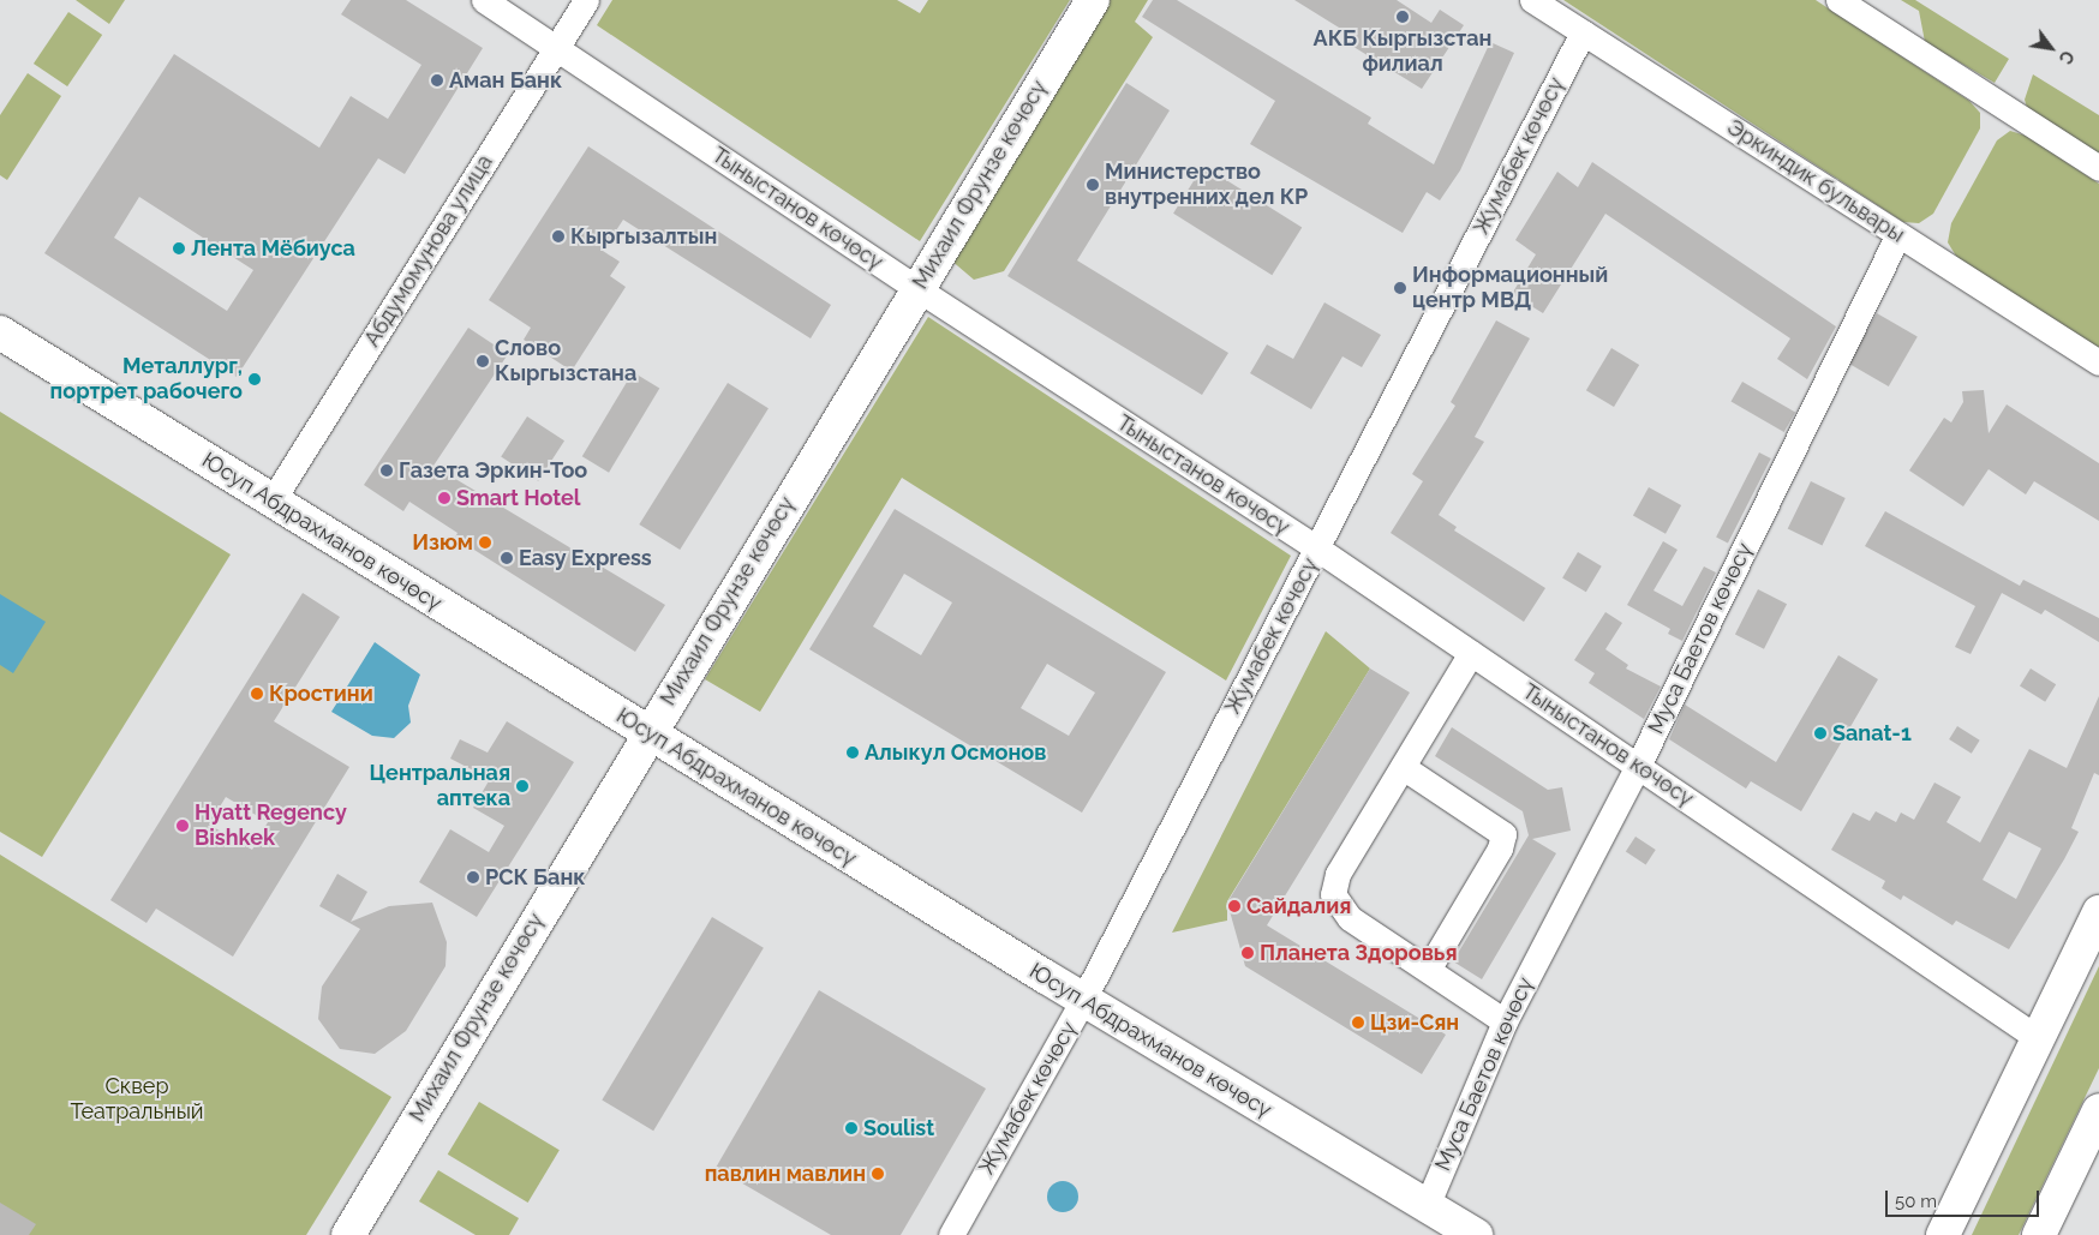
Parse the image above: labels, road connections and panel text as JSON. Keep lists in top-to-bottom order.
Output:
{
  "streets": {
    "main road": ["Михаил Фрунзе көчөсү", "Юсуп Абдрахманов көчөсү"],
    "street": [
      "Жумабек көчөсү",
      "Эркиндик бульвары",
      "Тыныстанов көчөсү",
      "Абдумомунова улица",
      "Муса Баетов көчөсү"
    ]
  },
  "crossings": [
    ["Жумабек көчөсү", "Эркиндик бульвары"],
    ["Жумабек көчөсү", "Тыныстанов көчөсү"],
    ["Жумабек көчөсү", "Юсуп Абдрахманов көчөсү"],
    ["Эркиндик бульвары", "Муса Баетов көчөсү"],
    ["Михаил Фрунзе көчөсү", "Тыныстанов көчөсү"],
    ["Михаил Фрунзе көчөсү", "Юсуп Абдрахманов көчөсү"],
    ["Тыныстанов көчөсү", "Абдумомунова улица"],
    ["Тыныстанов көчөсү", "Муса Баетов көчөсү"],
    ["Абдумомунова улица", "Юсуп Абдрахманов көчөсү"],
    ["Юсуп Абдрахманов көчөсү", "Муса Баетов көчөсү"]
  ],
  "parks": ["Сквер Театральный"],
  "places": [
    "АКБ Кыргызстан филиал",
    "Аман Банк",
    "Министерство внутренних дел КР",
    "Кыргызалтын",
    "Лента Мёбиуса",
    "Информационный центр МВД",
    "Слово Кыргызстана",
    "Металлург, портрет рабочего",
    "Газета Эркин-Тоо",
    "Smart Hotel",
    "Изюм",
    "Easy Express",
    "Кростини",
    "Sanat-1",
    "Алыкул Осмонов",
    "Центральная аптека",
    "Hyatt Regency Bishkek",
    "РСК Банк",
    "Сайдалия",
    "Планета Здоровья",
    "Цзи-Сян",
    "Soulist",
    "павлин мавлин"
  ],
  "scale_bar": "50 m",
  "north": "bottom right"
}
